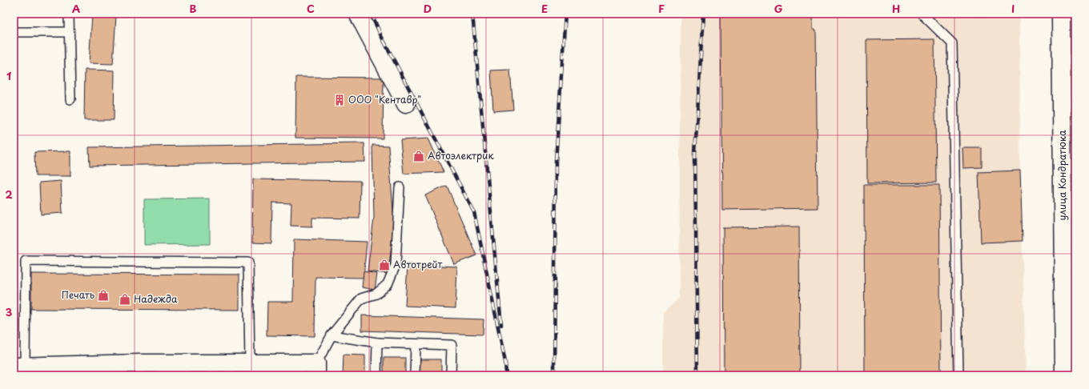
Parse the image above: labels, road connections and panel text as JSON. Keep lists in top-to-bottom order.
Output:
{
  "streets": {
    "street": ["улица Кондратюка"]
  },
  "places": {
    "building": ["ООО \"Кентавр\""],
    "shop": [
      "Автоэлектрик",
      "Автотрейт",
      "Печать",
      "Надежда"
    ]
  },
  "grid": {
    "columns": [
      "A",
      "B",
      "C",
      "D",
      "E",
      "F",
      "G",
      "H",
      "I"
    ],
    "rows": ["1", "2", "3"]
  }
}
